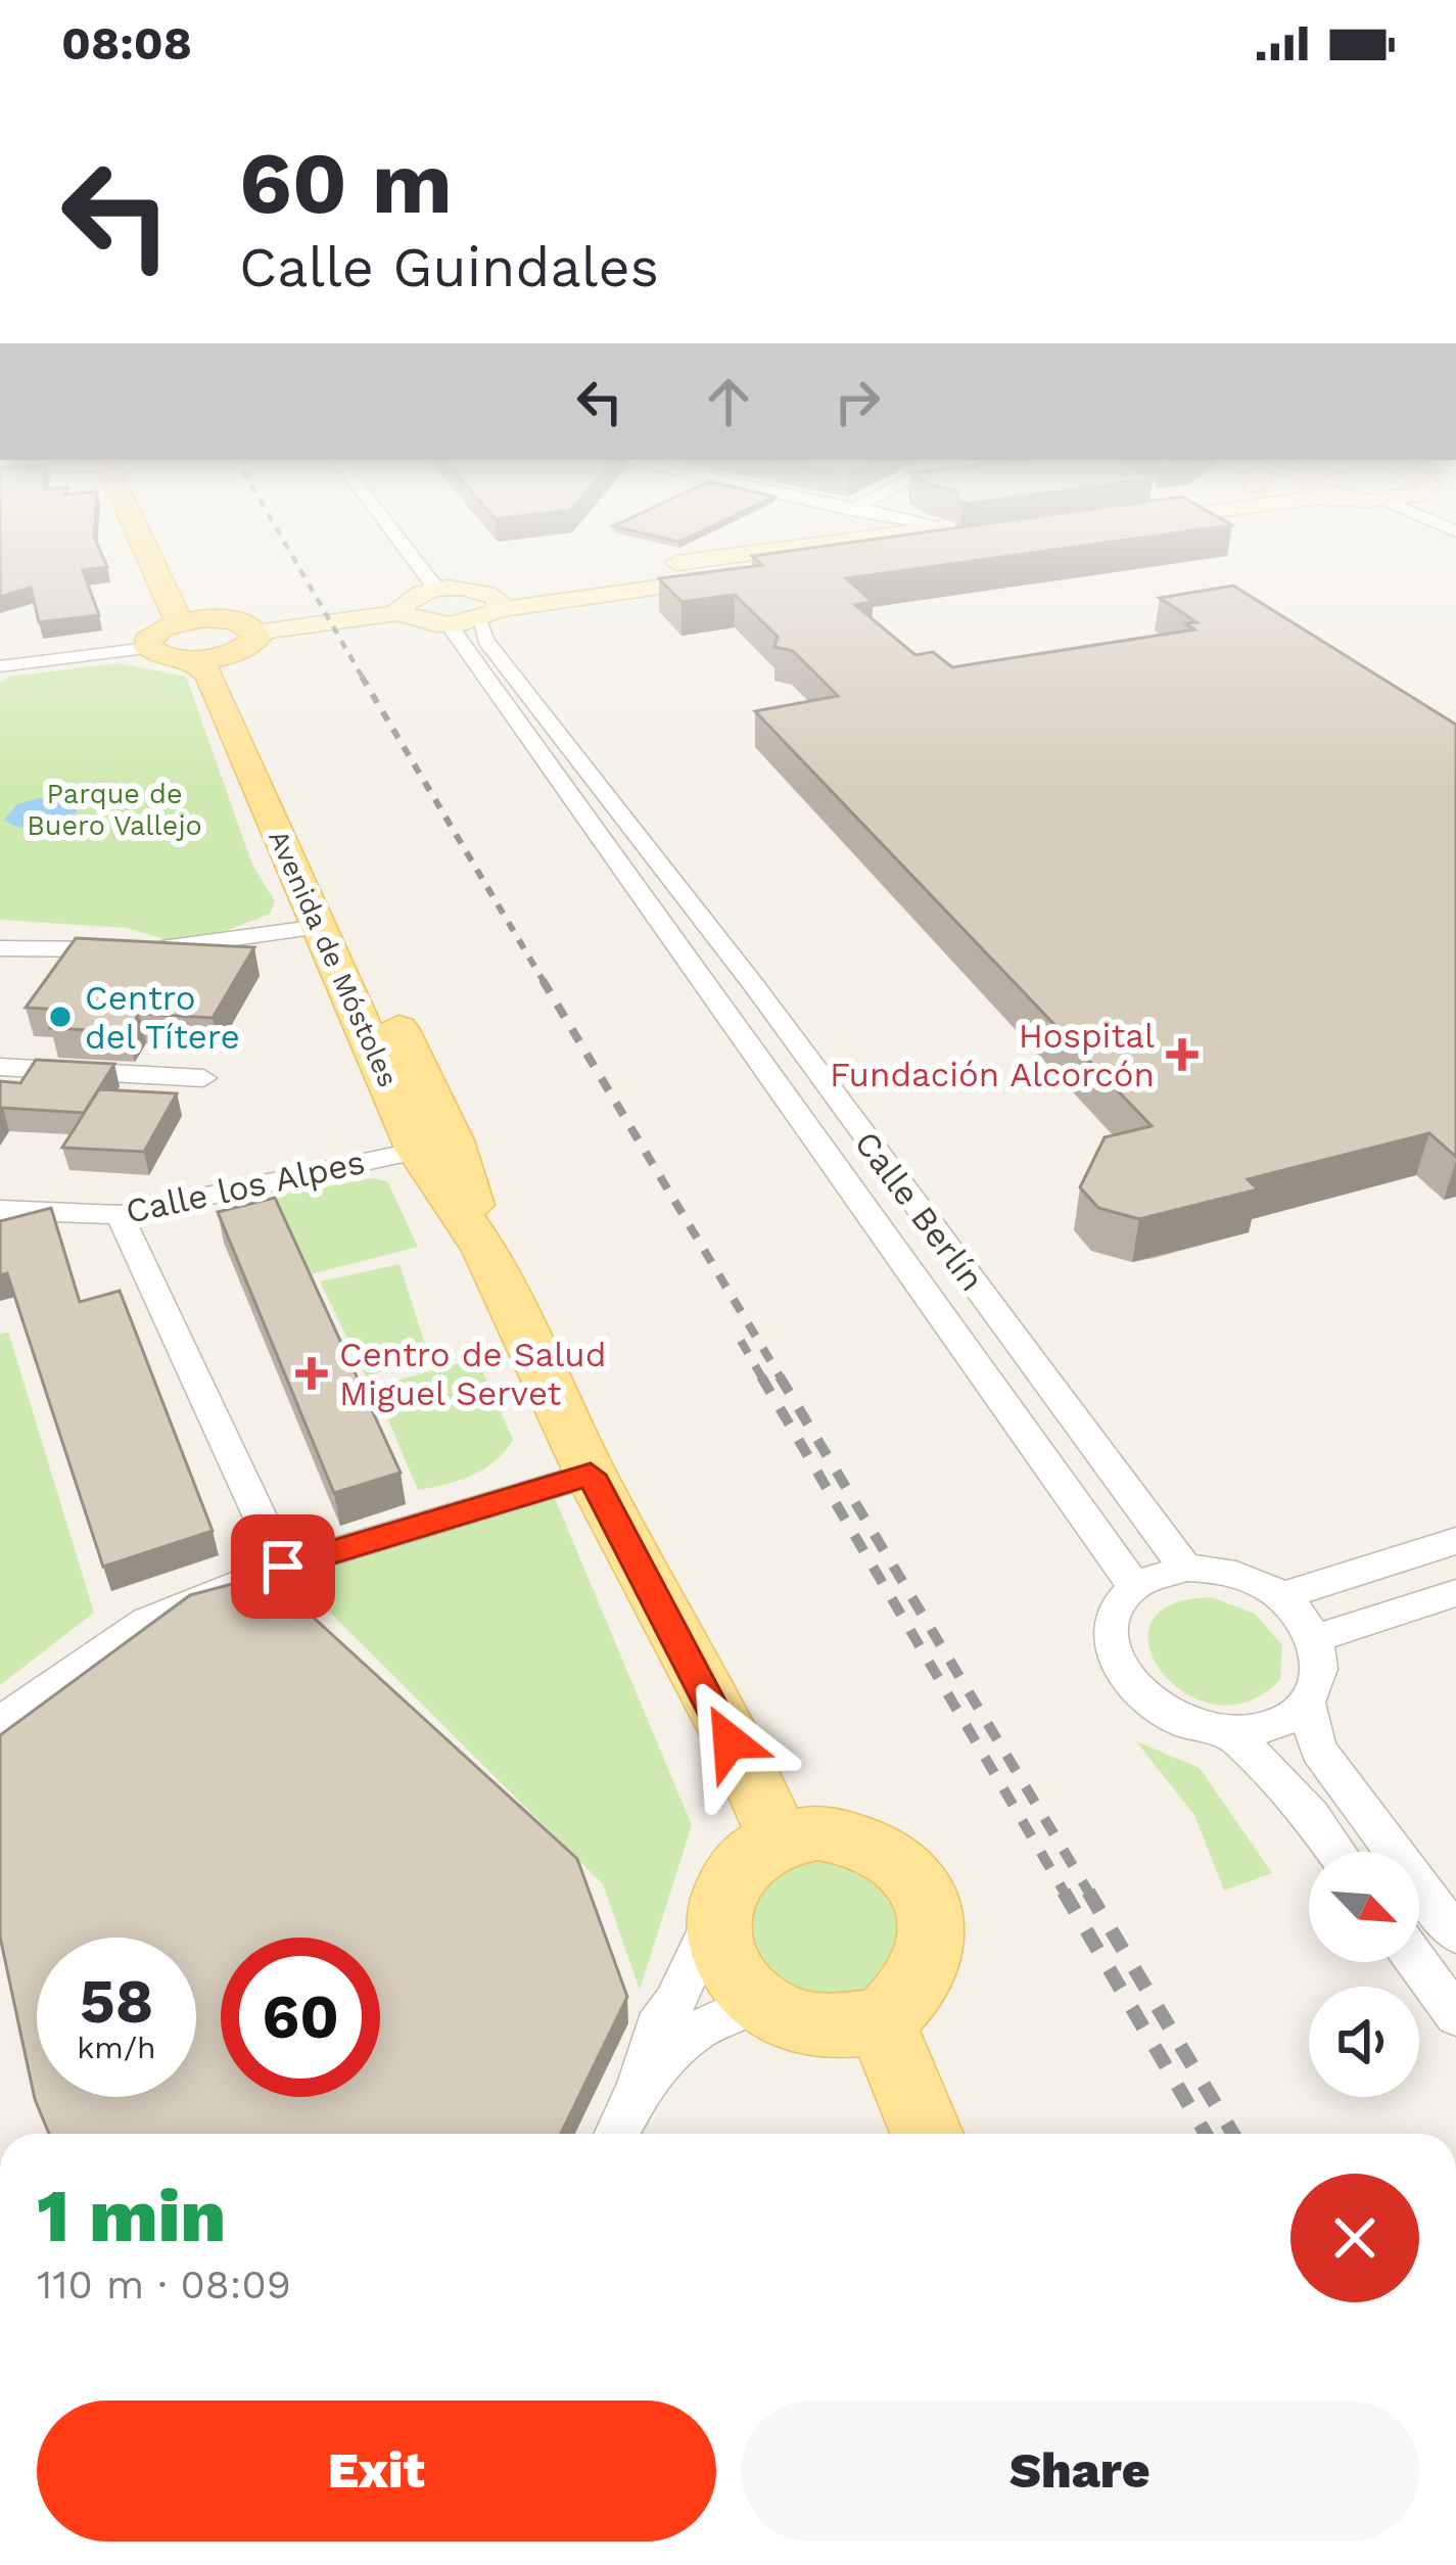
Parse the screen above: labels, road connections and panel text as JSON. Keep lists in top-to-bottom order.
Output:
{
  "streets": {
    "main road": ["Avenida de Móstoles"],
    "street": ["Calle los Alpes", "Calle Berlín"]
  },
  "crossings": [
    ["Avenida de Móstoles", "Calle los Alpes"]
  ],
  "parks": ["Parque de Buero Vallejo"],
  "places": {
    "other": ["Centro del Títere"],
    "health": ["Hospital Fundación Alcorcón", "Centro de Salud Miguel Servet"]
  },
  "north": "bottom right",
  "page": {
    "status": "08:08",
    "turn": ["60 m", "Calle Guindales"],
    "speed": "58 km/h",
    "limit": "60",
    "heading": ["1 min", "110 m · 08:09"],
    "buttons": ["Exit", "Share"]
  }
}
